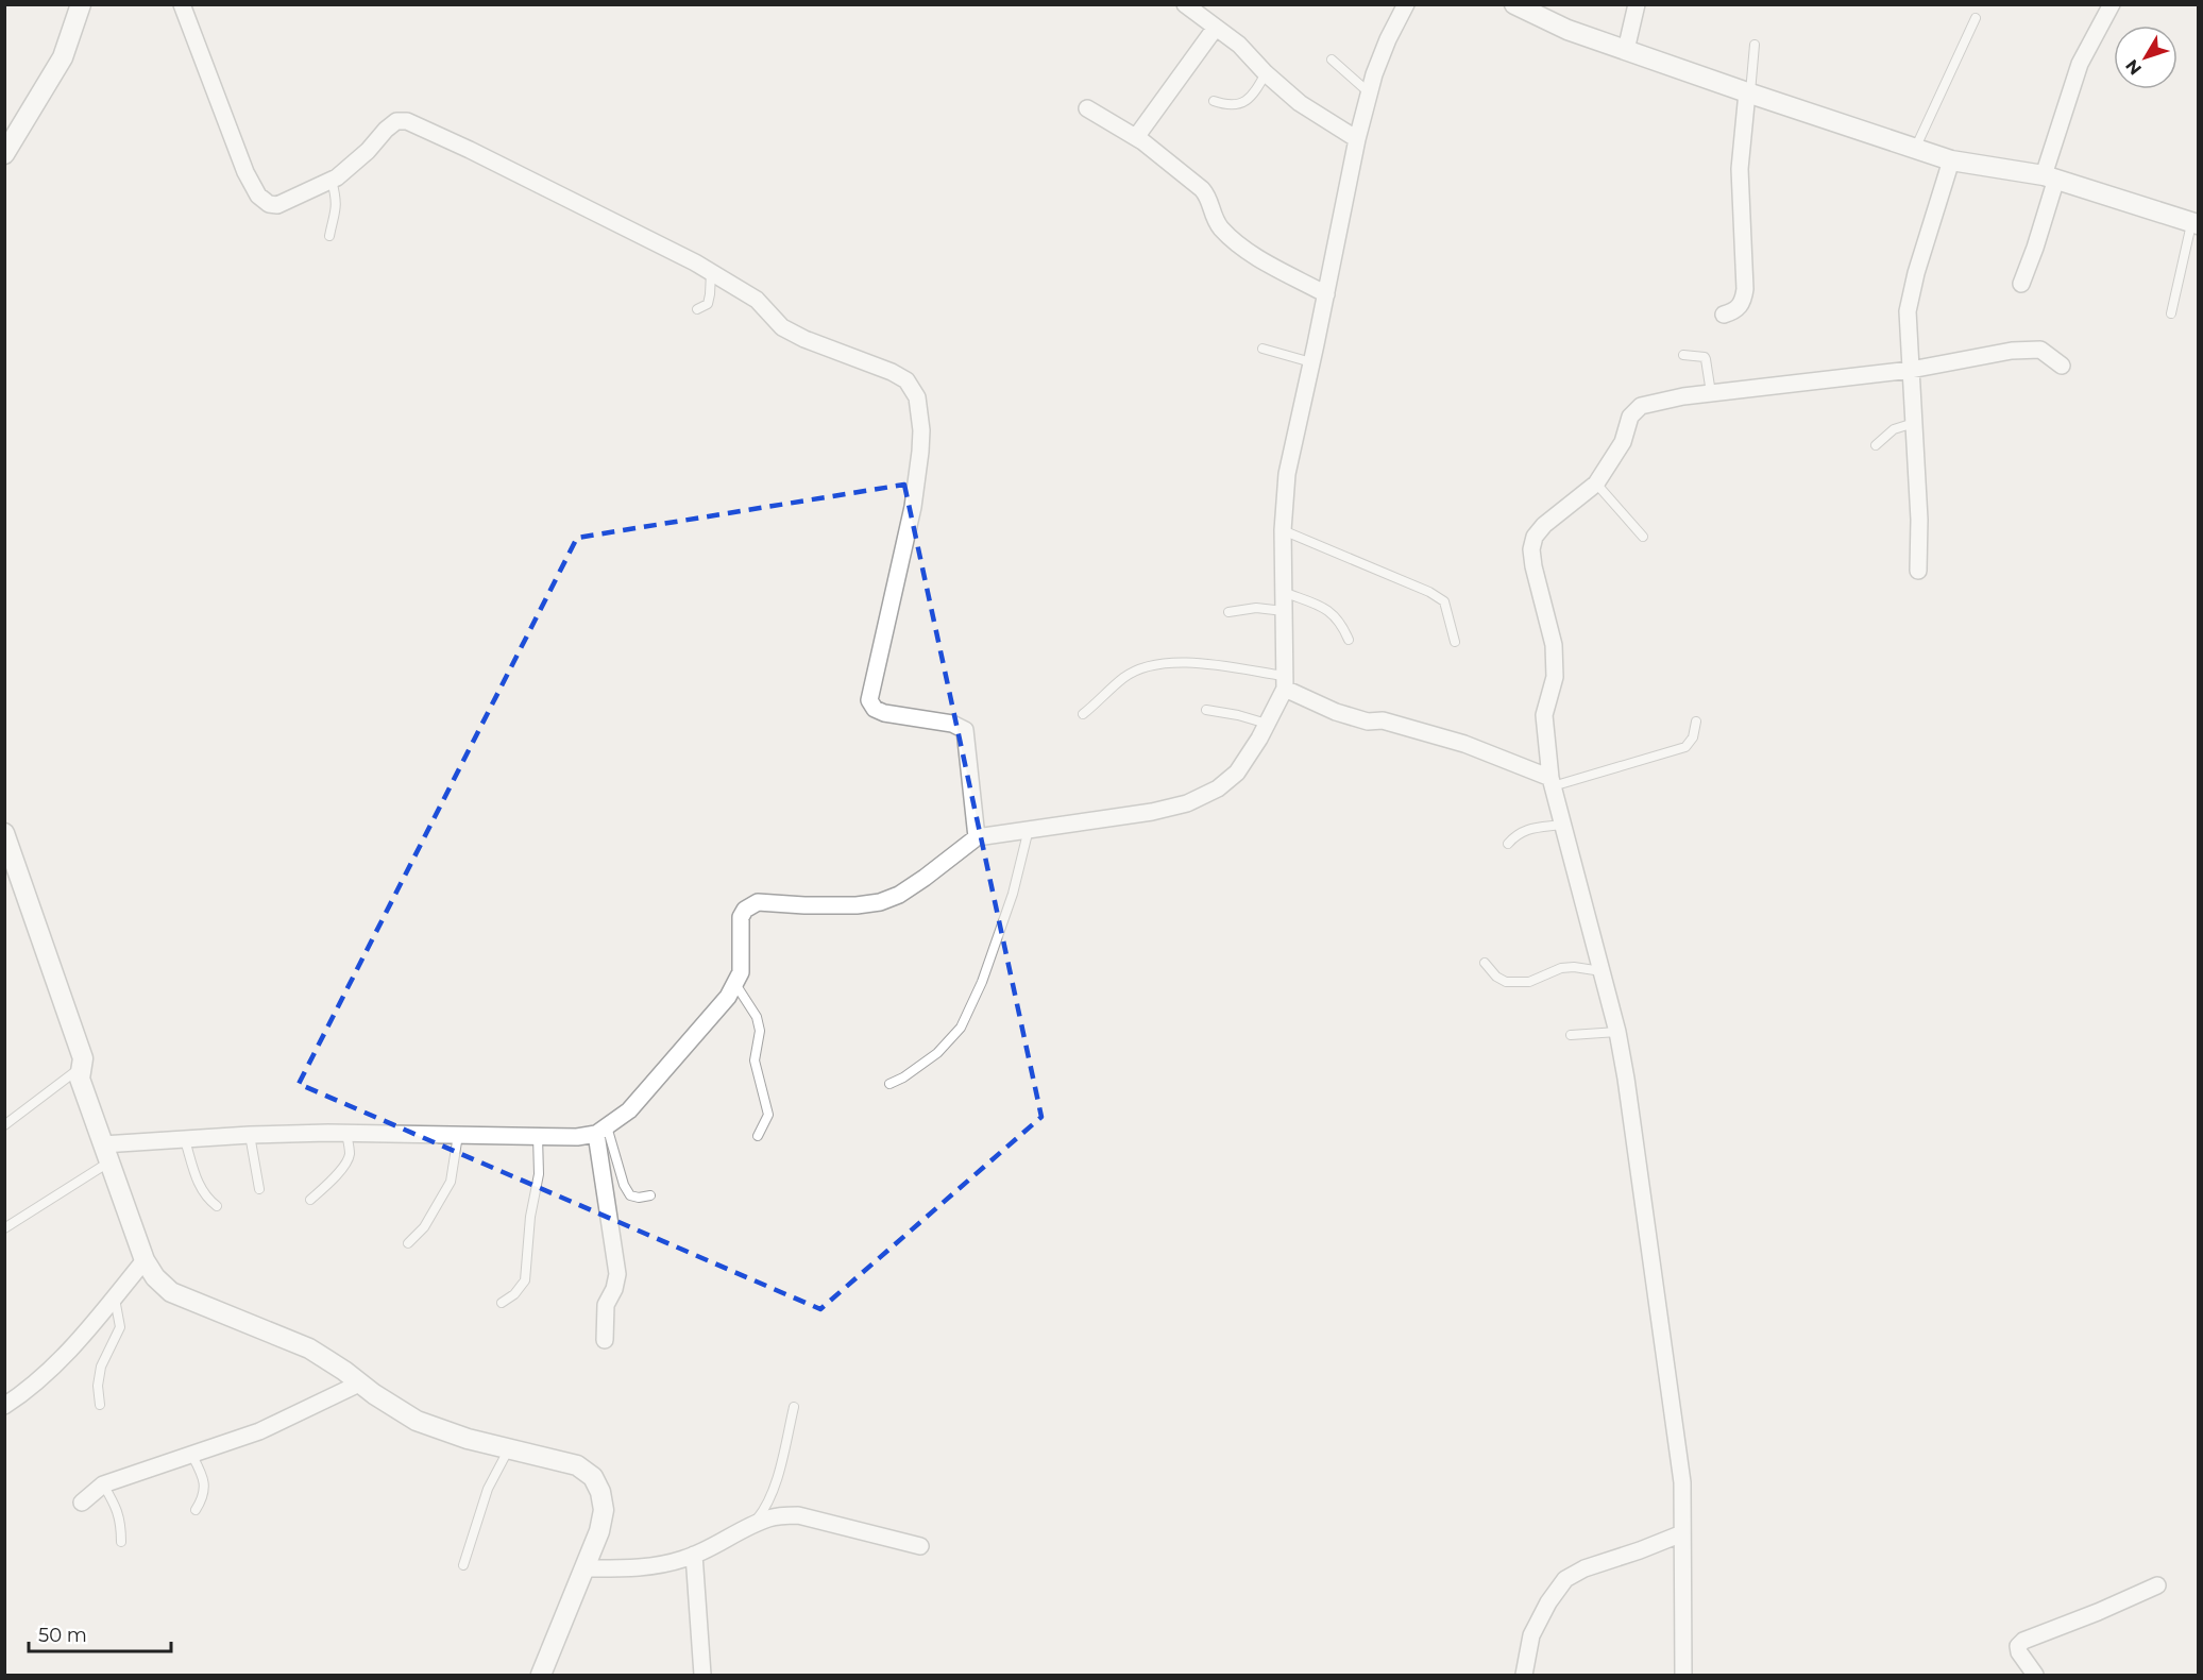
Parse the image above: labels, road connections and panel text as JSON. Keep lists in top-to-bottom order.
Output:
{
  "scale_bar": "50 m",
  "north": "bottom left"
}
